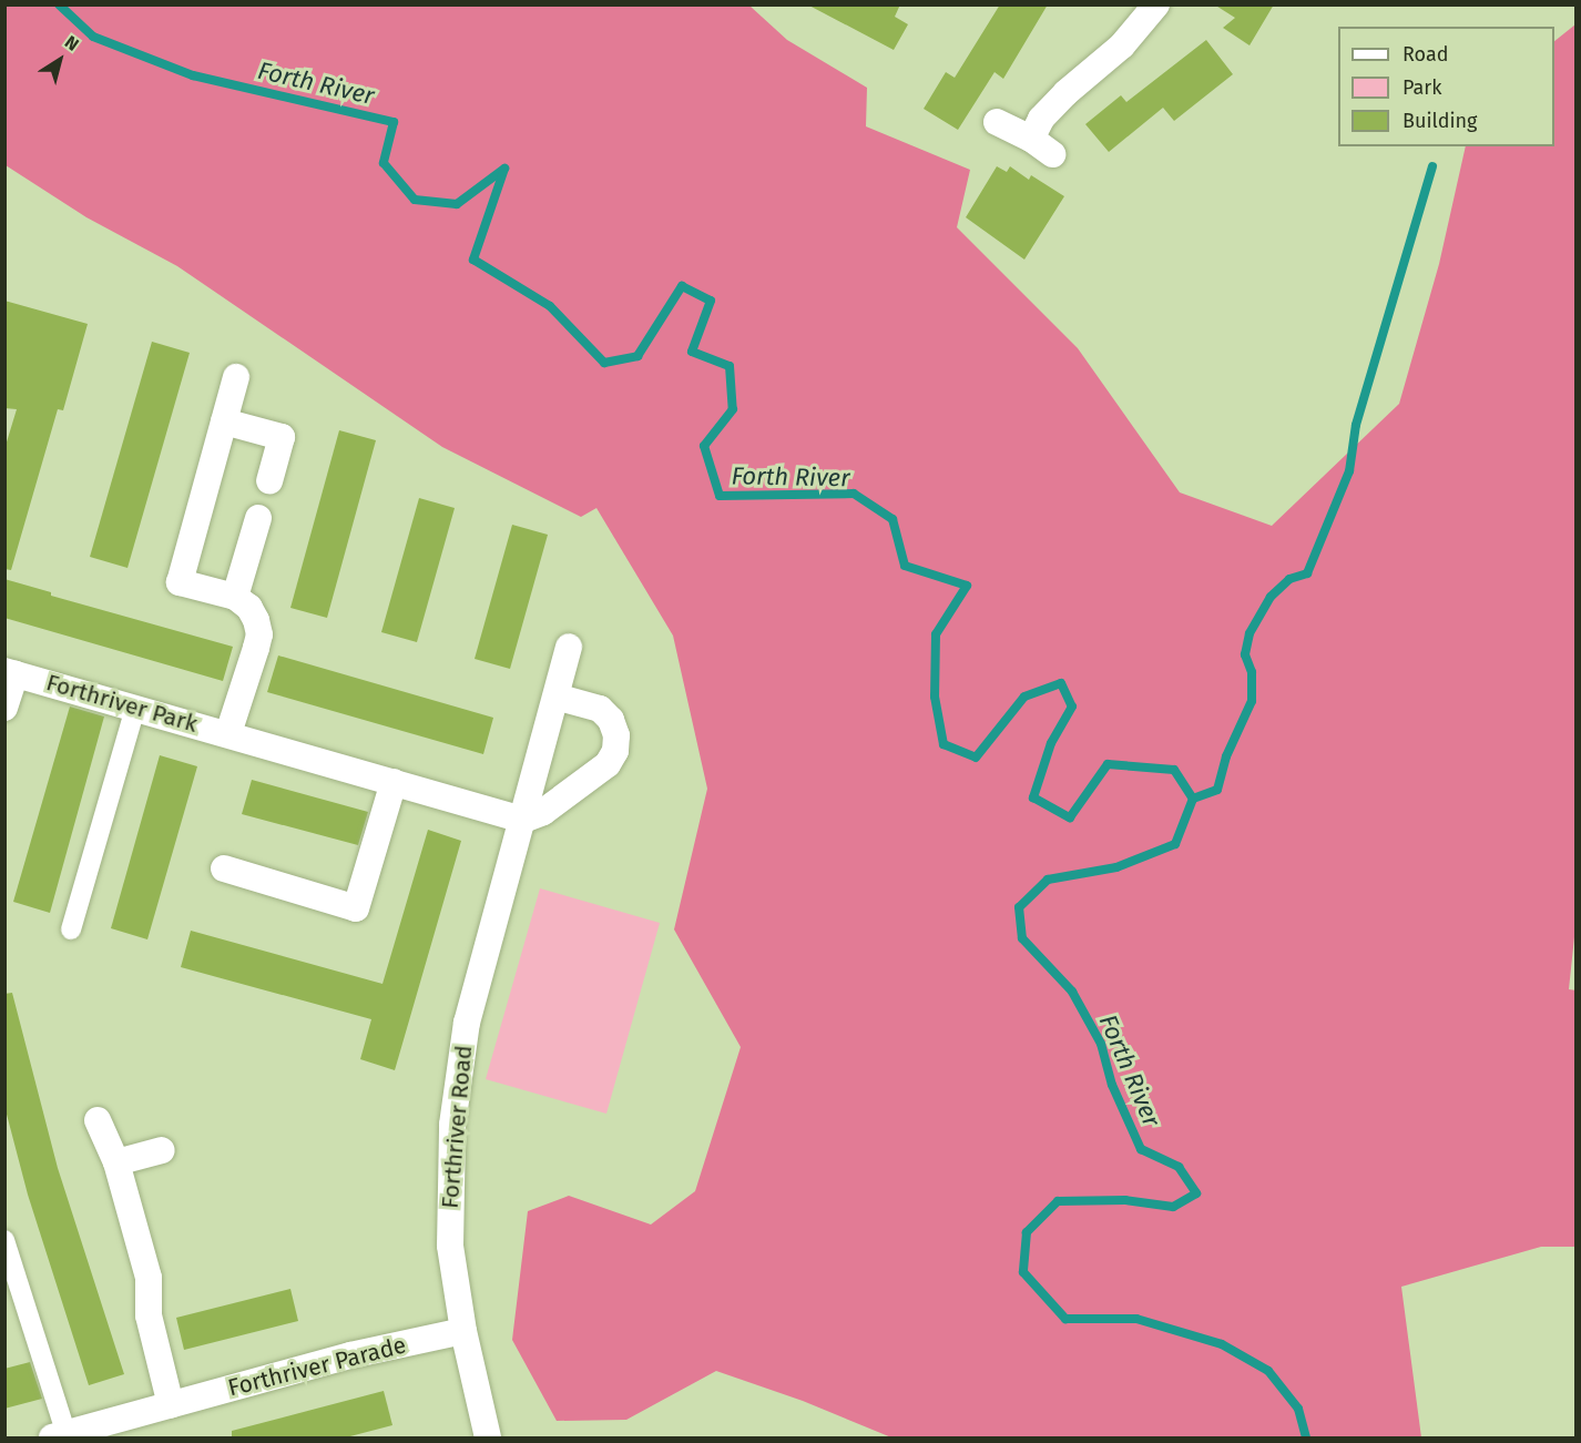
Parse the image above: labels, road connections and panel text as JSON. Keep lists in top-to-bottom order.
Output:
{
  "streets": {
    "street": ["Forthriver Park", "Forthriver Road", "Forthriver Parade"]
  },
  "crossings": [
    ["Forthriver Park", "Forthriver Road"],
    ["Forthriver Road", "Forthriver Parade"]
  ],
  "water": ["Forth River"],
  "legend": ["Road", "Park", "Building"],
  "north": "top right"
}
